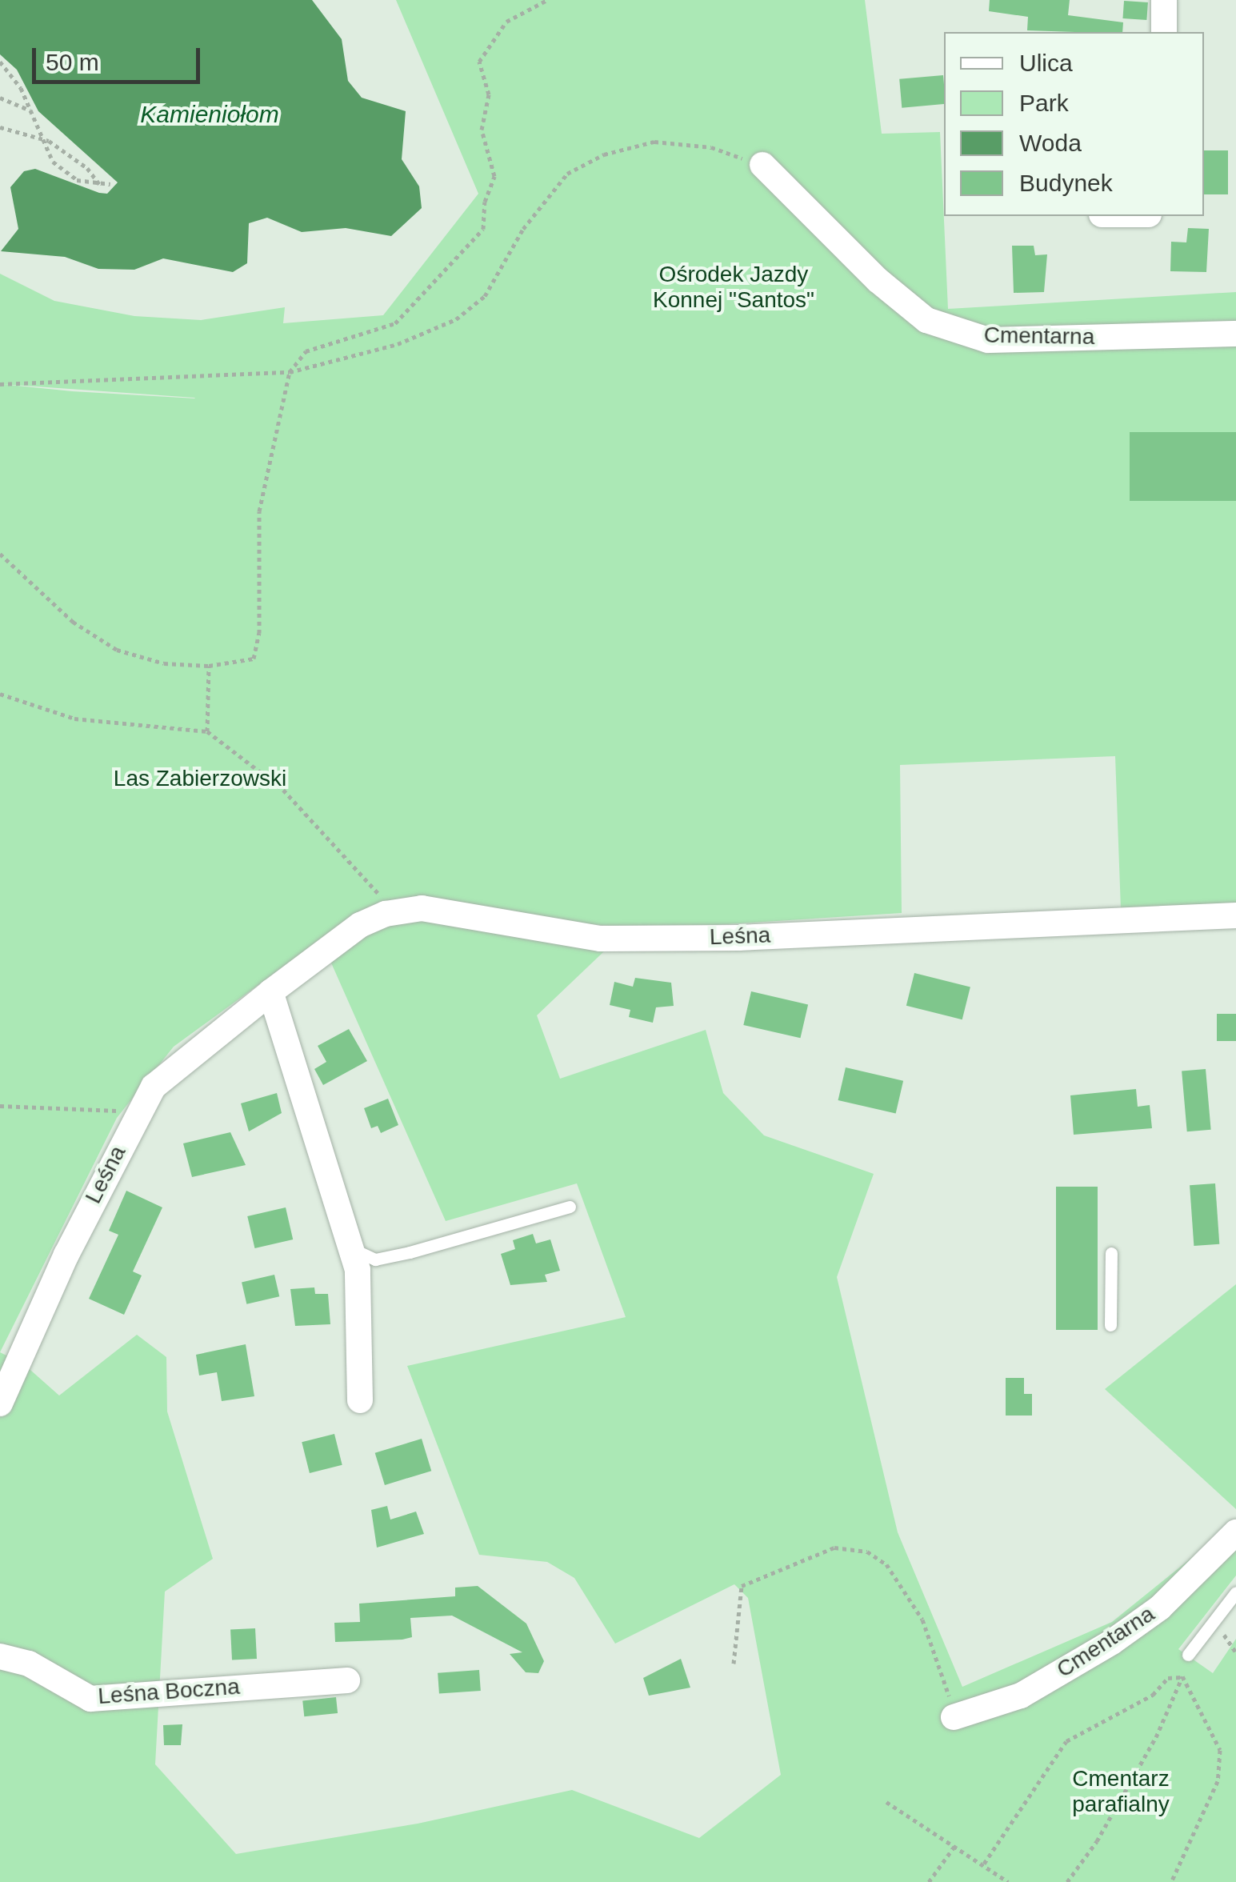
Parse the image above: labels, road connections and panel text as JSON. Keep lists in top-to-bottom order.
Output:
{
  "streets": {
    "street": ["Cmentarna", "Leśna", "Leśna Boczna"]
  },
  "water": ["Kamieniołom"],
  "parks": ["Ośrodek Jazdy Konnej \"Santos\"", "Las Zabierzowski", "Cmentarz parafialny"],
  "legend": [
    "Ulica",
    "Park",
    "Woda",
    "Budynek"
  ],
  "scale_bar": "50 m"
}
